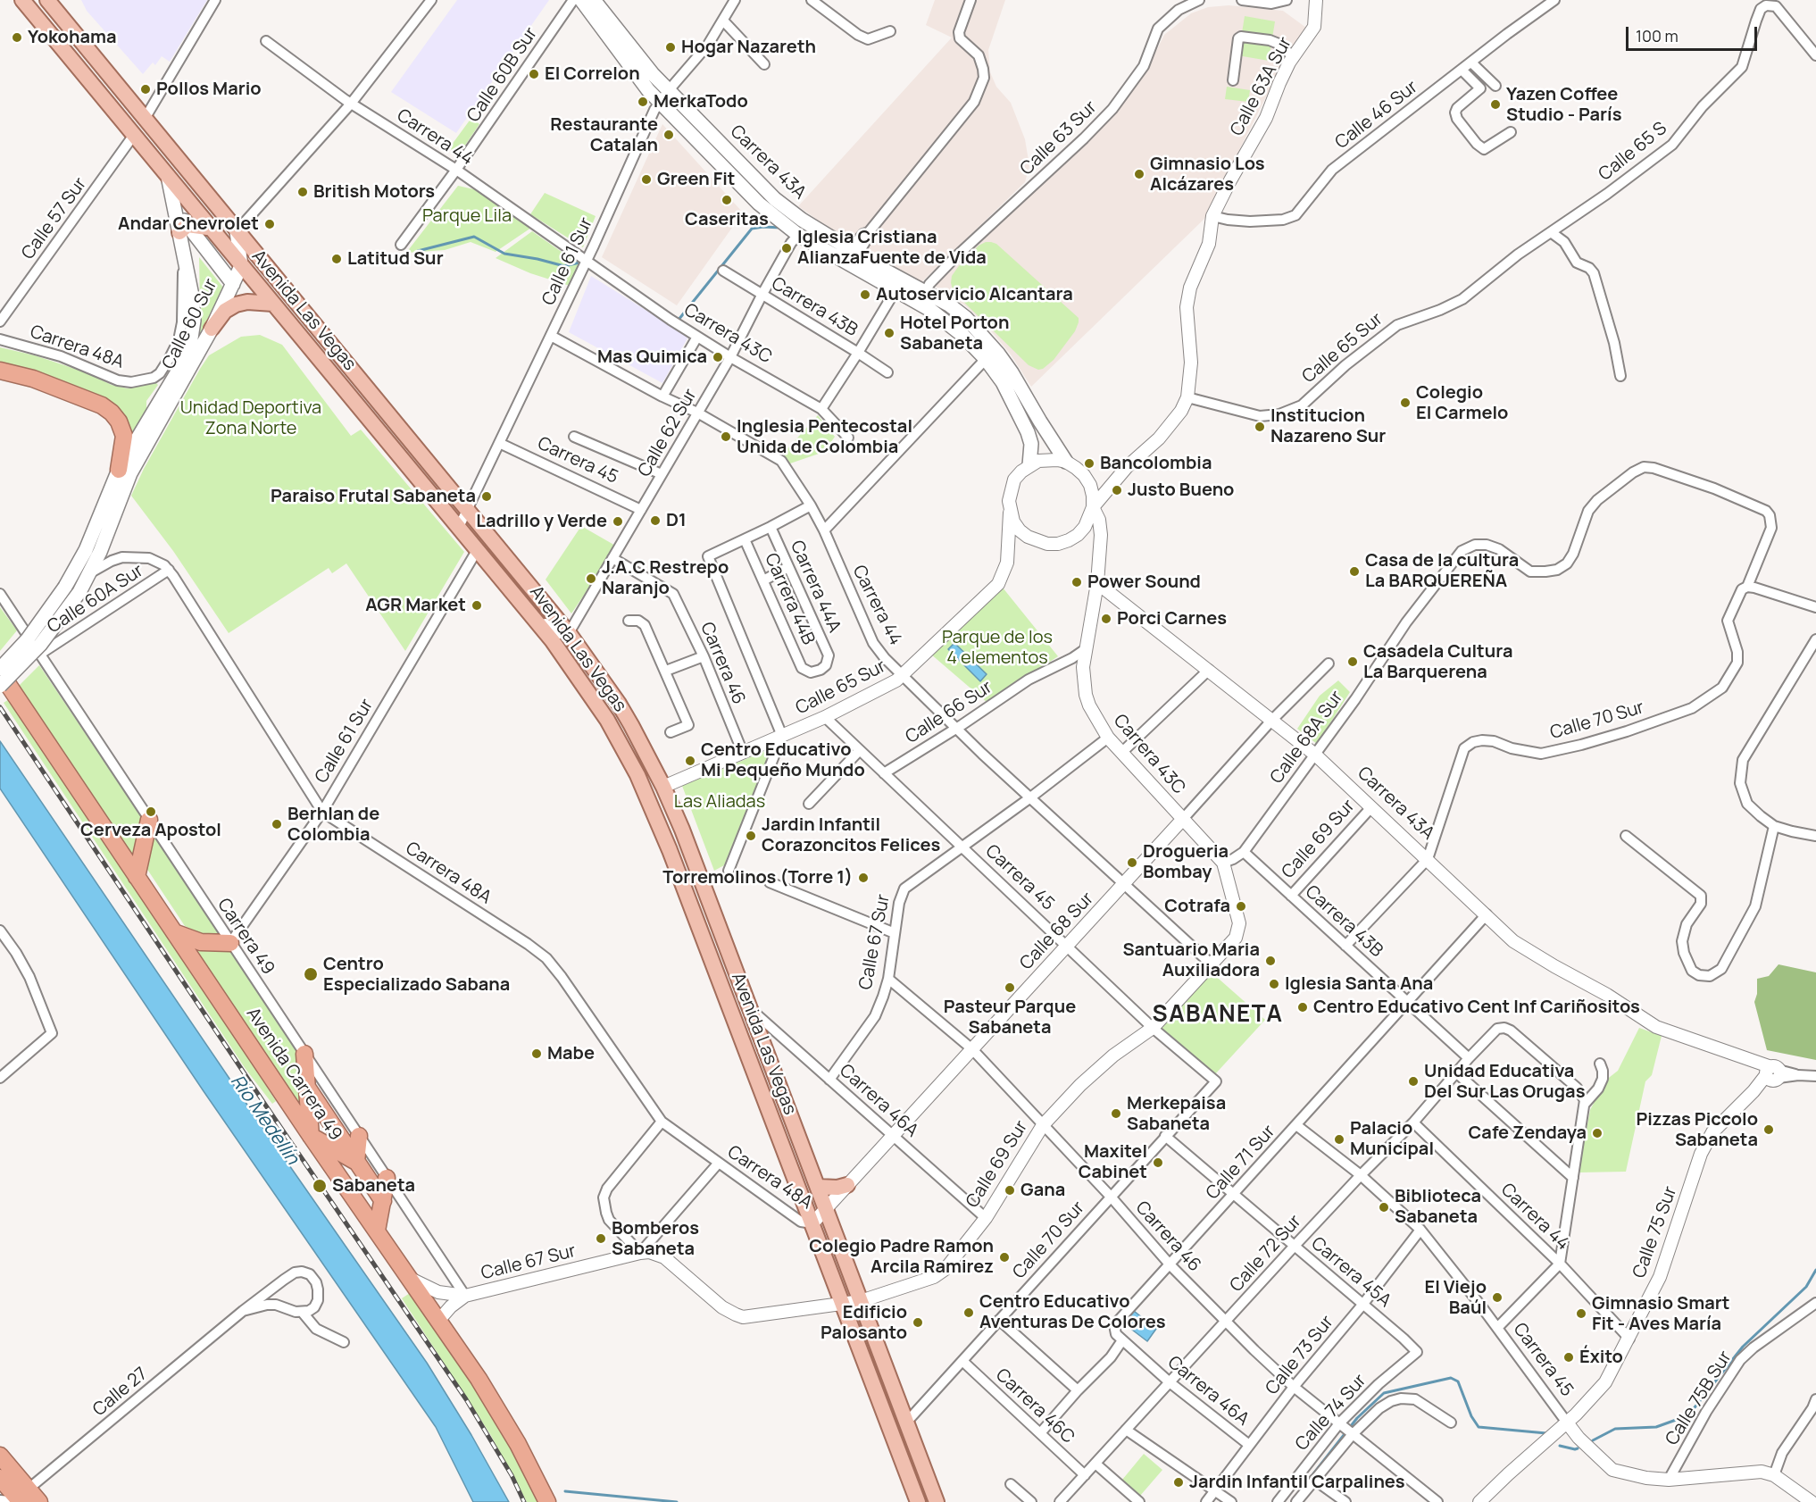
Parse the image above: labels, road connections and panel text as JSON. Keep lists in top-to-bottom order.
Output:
{
  "streets": {
    "highway": ["Avenida Carrera 49"],
    "main road": ["Carrera 43A", "Avenida Las Vegas", "Calle 60 Sur"],
    "street": [
      "Calle 60B Sur",
      "Calle 63A Sur",
      "Calle 46 Sur",
      "Carrera 44",
      "Calle 63 Sur",
      "Calle 65 S",
      "Calle 57 Sur",
      "Calle 61 Sur",
      "Carrera 43B",
      "Carrera 43C",
      "Carrera 48A",
      "Calle 65 Sur",
      "Calle 62 Sur",
      "Carrera 45",
      "Carrera 44A",
      "Calle 60A Sur",
      "Carrera 44B",
      "Carrera 46",
      "Calle 66 Sur",
      "Calle 70 Sur",
      "Calle 68A Sur",
      "Calle 69 Sur",
      "Calle 68 Sur",
      "Carrera 49",
      "Calle 67 Sur",
      "Carrera 46A",
      "Calle 71 Sur",
      "Calle 75 Sur",
      "Calle 72 Sur",
      "Carrera 45A",
      "Calle 73 Sur",
      "Calle 27",
      "Calle 75B Sur",
      "Carrera 46C",
      "Calle 74 Sur"
    ]
  },
  "crossings": [
    ["Calle 60B Sur", "Carrera 44"],
    ["Calle 63A Sur", "Calle 46 Sur"],
    ["Carrera 44", "Calle 61 Sur"],
    ["Carrera 44", "Carrera 43C"],
    ["Carrera 44", "Calle 65 Sur"],
    ["Carrera 44", "Calle 62 Sur"],
    ["Carrera 44", "Calle 66 Sur"],
    ["Carrera 44", "Calle 69 Sur"],
    ["Carrera 44", "Calle 68 Sur"],
    ["Carrera 44", "Calle 67 Sur"],
    ["Carrera 44", "Calle 75 Sur"],
    ["Carrera 44", "Calle 72 Sur"],
    ["Calle 63 Sur", "Carrera 43A"],
    ["Calle 65 S", "Calle 65 Sur"],
    ["Carrera 43A", "Calle 61 Sur"],
    ["Carrera 43A", "Carrera 43C"],
    ["Carrera 43A", "Calle 65 Sur"],
    ["Carrera 43A", "Calle 62 Sur"],
    ["Carrera 43A", "Calle 70 Sur"],
    ["Carrera 43A", "Calle 68A Sur"],
    ["Carrera 43A", "Calle 69 Sur"],
    ["Carrera 43A", "Calle 68 Sur"],
    ["Carrera 43A", "Calle 71 Sur"],
    ["Carrera 43A", "Calle 75 Sur"],
    ["Calle 57 Sur", "Avenida Las Vegas"],
    ["Calle 61 Sur", "Avenida Las Vegas"],
    ["Calle 61 Sur", "Carrera 43C"],
    ["Calle 61 Sur", "Carrera 48A"],
    ["Calle 61 Sur", "Carrera 45"],
    ["Calle 61 Sur", "Carrera 49"],
    ["Carrera 43B", "Calle 62 Sur"],
    ["Carrera 43B", "Calle 70 Sur"],
    ["Carrera 43B", "Calle 68A Sur"],
    ["Carrera 43B", "Calle 69 Sur"],
    ["Carrera 43B", "Calle 71 Sur"],
    ["Carrera 43B", "Calle 72 Sur"],
    ["Avenida Las Vegas", "Calle 60 Sur"],
    ["Avenida Las Vegas", "Carrera 48A"],
    ["Avenida Las Vegas", "Calle 65 Sur"],
    ["Avenida Las Vegas", "Calle 62 Sur"],
    ["Avenida Las Vegas", "Calle 70 Sur"],
    ["Avenida Las Vegas", "Calle 69 Sur"],
    ["Avenida Las Vegas", "Calle 68 Sur"],
    ["Avenida Las Vegas", "Carrera 46A"],
    ["Calle 60 Sur", "Carrera 48A"],
    ["Calle 60 Sur", "Avenida Carrera 49"],
    ["Carrera 43C", "Calle 62 Sur"],
    ["Carrera 43C", "Calle 66 Sur"],
    ["Carrera 43C", "Calle 68A Sur"],
    ["Carrera 43C", "Calle 69 Sur"],
    ["Carrera 43C", "Calle 68 Sur"],
    ["Carrera 43C", "Calle 67 Sur"],
    ["Carrera 48A", "Calle 60A Sur"],
    ["Carrera 48A", "Calle 68 Sur"],
    ["Calle 65 Sur", "Carrera 45"],
    ["Calle 65 Sur", "Carrera 46"],
    ["Calle 62 Sur", "Carrera 45"],
    ["Calle 62 Sur", "Carrera 46"],
    ["Carrera 45", "Calle 66 Sur"],
    ["Carrera 45", "Calle 70 Sur"],
    ["Carrera 45", "Calle 69 Sur"],
    ["Carrera 45", "Calle 68 Sur"],
    ["Carrera 45", "Calle 67 Sur"],
    ["Carrera 45", "Calle 71 Sur"],
    ["Carrera 45", "Calle 75 Sur"],
    ["Carrera 45", "Calle 72 Sur"],
    ["Carrera 45", "Calle 73 Sur"],
    ["Carrera 45", "Calle 75B Sur"],
    ["Carrera 44A", "Carrera 44B"],
    ["Calle 60A Sur", "Carrera 49"],
    ["Carrera 46", "Calle 70 Sur"],
    ["Carrera 46", "Calle 69 Sur"],
    ["Carrera 46", "Calle 68 Sur"],
    ["Carrera 46", "Calle 67 Sur"],
    ["Carrera 46", "Calle 71 Sur"],
    ["Carrera 46", "Calle 72 Sur"],
    ["Carrera 46", "Calle 73 Sur"],
    ["Carrera 46", "Calle 74 Sur"],
    ["Calle 70 Sur", "Calle 68A Sur"],
    ["Calle 70 Sur", "Carrera 45A"],
    ["Calle 70 Sur", "Carrera 46C"],
    ["Calle 69 Sur", "Calle 67 Sur"],
    ["Calle 69 Sur", "Carrera 46A"],
    ["Calle 68 Sur", "Carrera 46A"],
    ["Carrera 49", "Calle 67 Sur"],
    ["Calle 67 Sur", "Avenida Carrera 49"],
    ["Calle 67 Sur", "Carrera 46A"],
    ["Carrera 46A", "Calle 71 Sur"],
    ["Carrera 46A", "Calle 72 Sur"],
    ["Carrera 46A", "Calle 73 Sur"],
    ["Calle 71 Sur", "Carrera 45A"],
    ["Calle 72 Sur", "Carrera 45A"],
    ["Calle 72 Sur", "Carrera 46C"],
    ["Carrera 45A", "Calle 73 Sur"],
    ["Carrera 45A", "Calle 74 Sur"]
  ],
  "districts": ["SABANETA"],
  "water": ["Río Medellín"],
  "parks": [
    "Parque Lila",
    "Unidad Deportiva Zona Norte",
    "Parque de los 4 elementos",
    "Las Aliadas"
  ],
  "places": [
    "Yokohama",
    "Hogar Nazareth",
    "El Correlon",
    "Pollos Mario",
    "MerkaTodo",
    "Yazen Coffee Studio - París",
    "Restaurante Catalan",
    "Gimnasio Los Alcázares",
    "Green Fit",
    "British Motors",
    "Caseritas",
    "Andar Chevrolet",
    "Iglesia Cristiana AlianzaFuente de Vida",
    "Latitud Sur",
    "Autoservicio Alcantara",
    "Hotel Porton Sabaneta",
    "Mas Quimica",
    "Colegio El Carmelo",
    "Institucion Nazareno Sur",
    "Inglesia Pentecostal Unida de Colombia",
    "Bancolombia",
    "Justo Bueno",
    "Paraiso Frutal Sabaneta",
    "D1",
    "Ladrillo y Verde",
    "Casa de la cultura La BARQUEREÑA",
    "J.A.C Restrepo Naranjo",
    "Power Sound",
    "AGR Market",
    "Porci Carnes",
    "Casadela Cultura La Barquerena",
    "Centro Educativo Mi Pequeño Mundo",
    "Cerveza Apostol",
    "Berhlan de Colombia",
    "Jardin Infantil Corazoncitos Felices",
    "Drogueria Bombay",
    "Torremolinos (Torre 1)",
    "Cotrafa",
    "Santuario Maria Auxiliadora",
    "Centro Especializado Sabana",
    "Iglesia Santa Ana",
    "Pasteur Parque Sabaneta",
    "Centro Educativo Cent Inf Cariñositos",
    "Mabe",
    "Unidad Educativa Del Sur Las Orugas",
    "Merkepaisa Sabaneta",
    "Pizzas Piccolo Sabaneta",
    "Cafe Zendaya",
    "Palacio Municipal",
    "Maxitel Cabinet",
    "Sabaneta",
    "Gana",
    "Biblioteca Sabaneta",
    "Bomberos Sabaneta",
    "Colegio Padre Ramon Arcila Ramirez",
    "El Viejo Baúl",
    "Centro Educativo Aventuras De Colores",
    "Gimnasio Smart Fit - Aves María",
    "Edificio Palosanto",
    "Éxito",
    "Jardin Infantil Carpalines"
  ],
  "scale_bar": "100 m"
}
